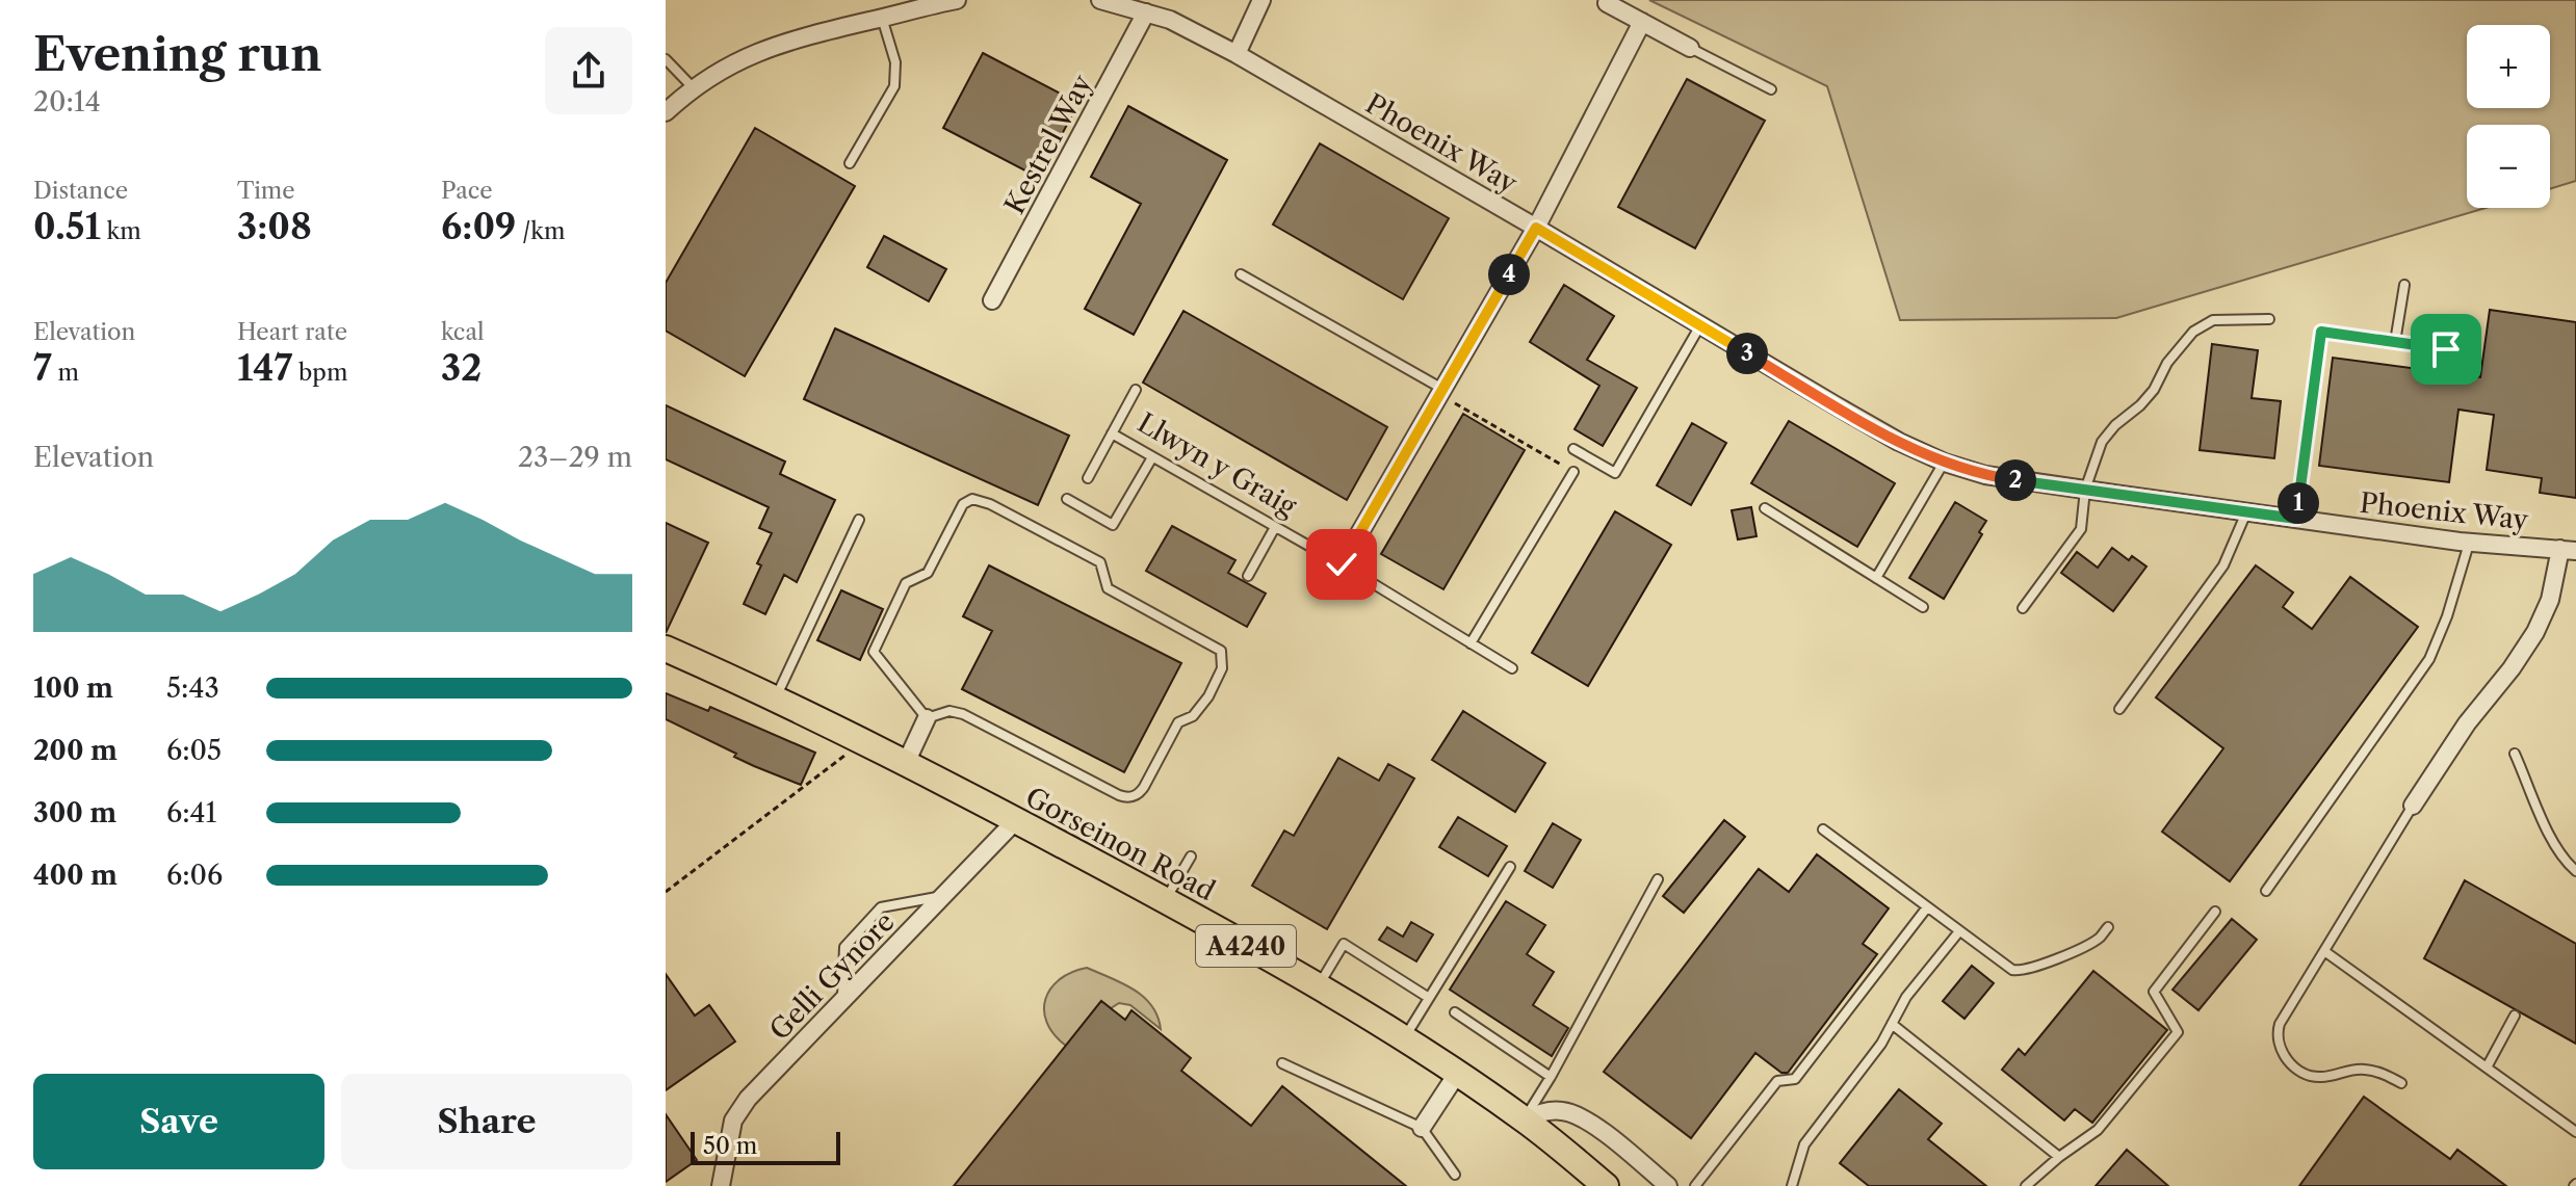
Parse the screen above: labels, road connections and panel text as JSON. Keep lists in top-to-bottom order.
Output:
{
  "streets": {
    "main road": ["Gorseinon Road", "A4240"],
    "street": ["Phoenix Way", "Kestrel Way", "Gelli Gynore"],
    "lane": ["Llwyn y Graig"]
  },
  "crossings": [
    ["Phoenix Way", "Kestrel Way"],
    ["Gorseinon Road", "Gelli Gynore"]
  ],
  "scale_bar": "50 m",
  "page": {
    "heading": ["Evening run", "20:14"],
    "map_buttons": ["+", "−"],
    "stats": [
      ["Distance", "0.51 km"],
      ["Time", "3:08"],
      ["Pace", "6:09 /km"],
      ["Elevation", "7 m"],
      ["Heart rate", "147 bpm"],
      ["kcal", "32"]
    ],
    "pins": [
      "4",
      "3",
      "2",
      "1"
    ],
    "chart": ["Elevation", "23–29 m"],
    "list": [
      {
        "name": "100 m",
        "note": "5:43"
      },
      {
        "name": "200 m",
        "note": "6:05"
      },
      {
        "name": "300 m",
        "note": "6:41"
      },
      {
        "name": "400 m",
        "note": "6:06"
      }
    ],
    "buttons": ["Save", "Share"],
    "scale": "50 m"
  }
}
